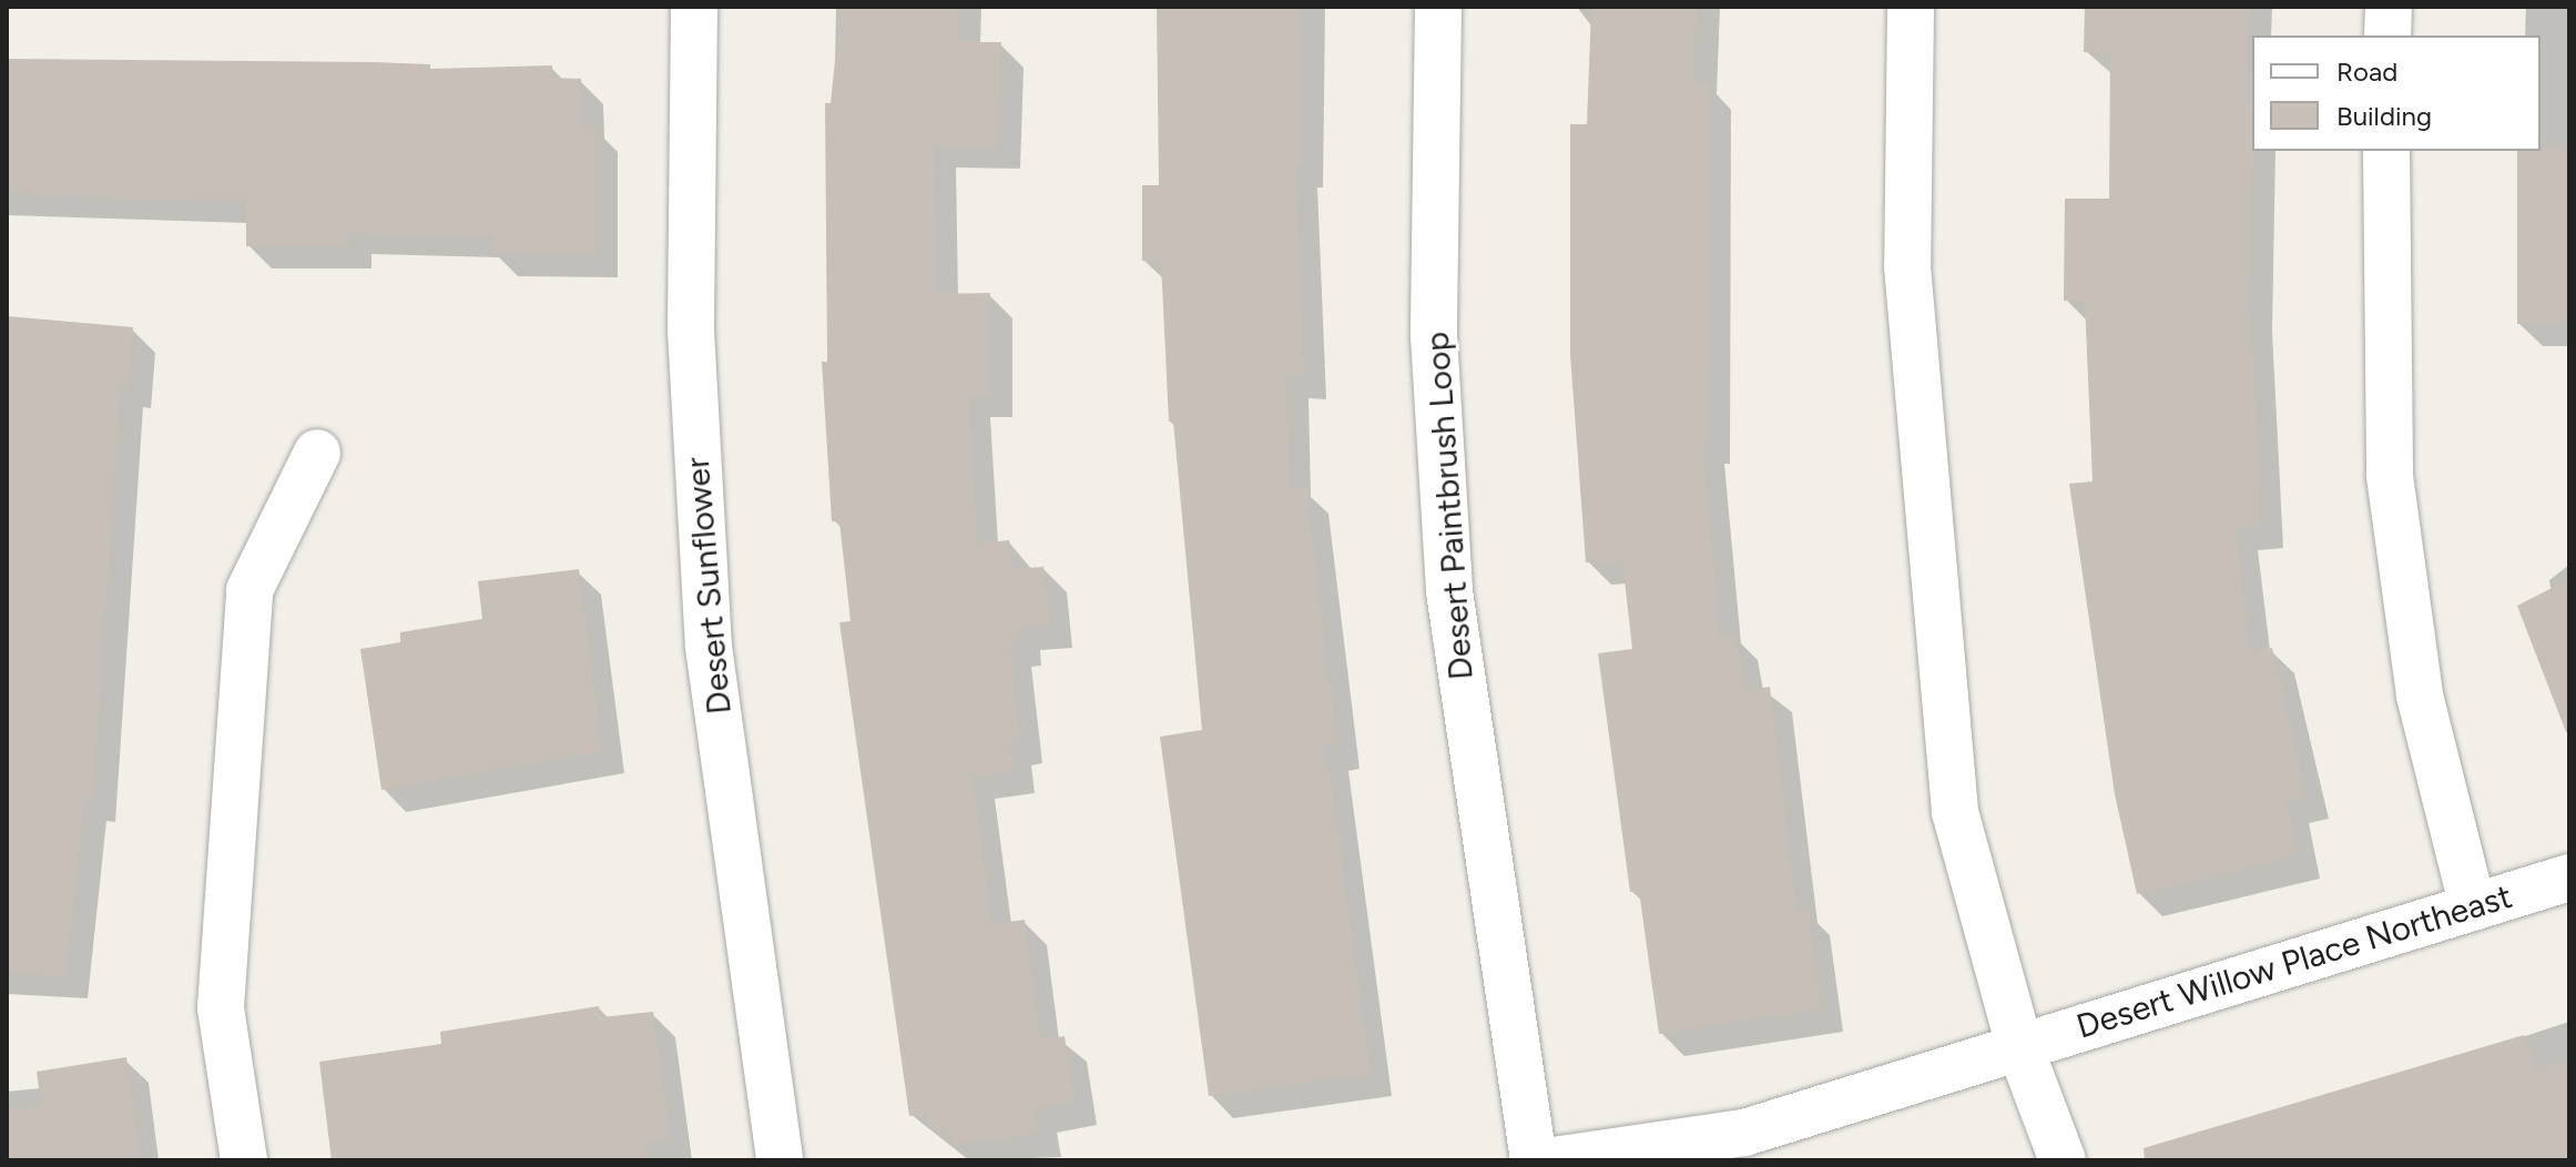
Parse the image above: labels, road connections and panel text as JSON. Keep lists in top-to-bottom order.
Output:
{
  "streets": {
    "street": ["Desert Paintbrush Loop", "Desert Sunflower", "Desert Willow Place Northeast"]
  },
  "legend": ["Road", "Building"]
}
